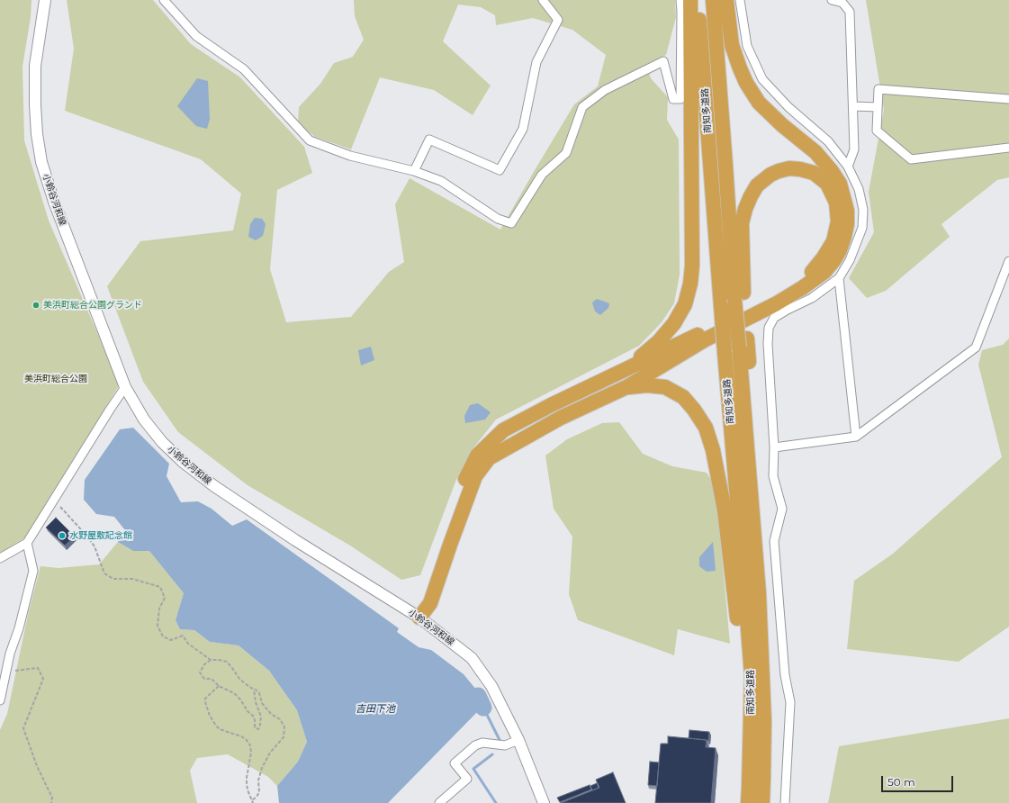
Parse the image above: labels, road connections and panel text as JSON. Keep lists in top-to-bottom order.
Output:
{
  "streets": {
    "highway": ["南知多道路"],
    "main road": ["小鈴谷河和線"]
  },
  "water": ["吉田下池"],
  "parks": ["美浜町総合公園"],
  "places": ["美浜町総合公園グランド", "水野屋敷記念館"],
  "scale_bar": "50 m"
}
